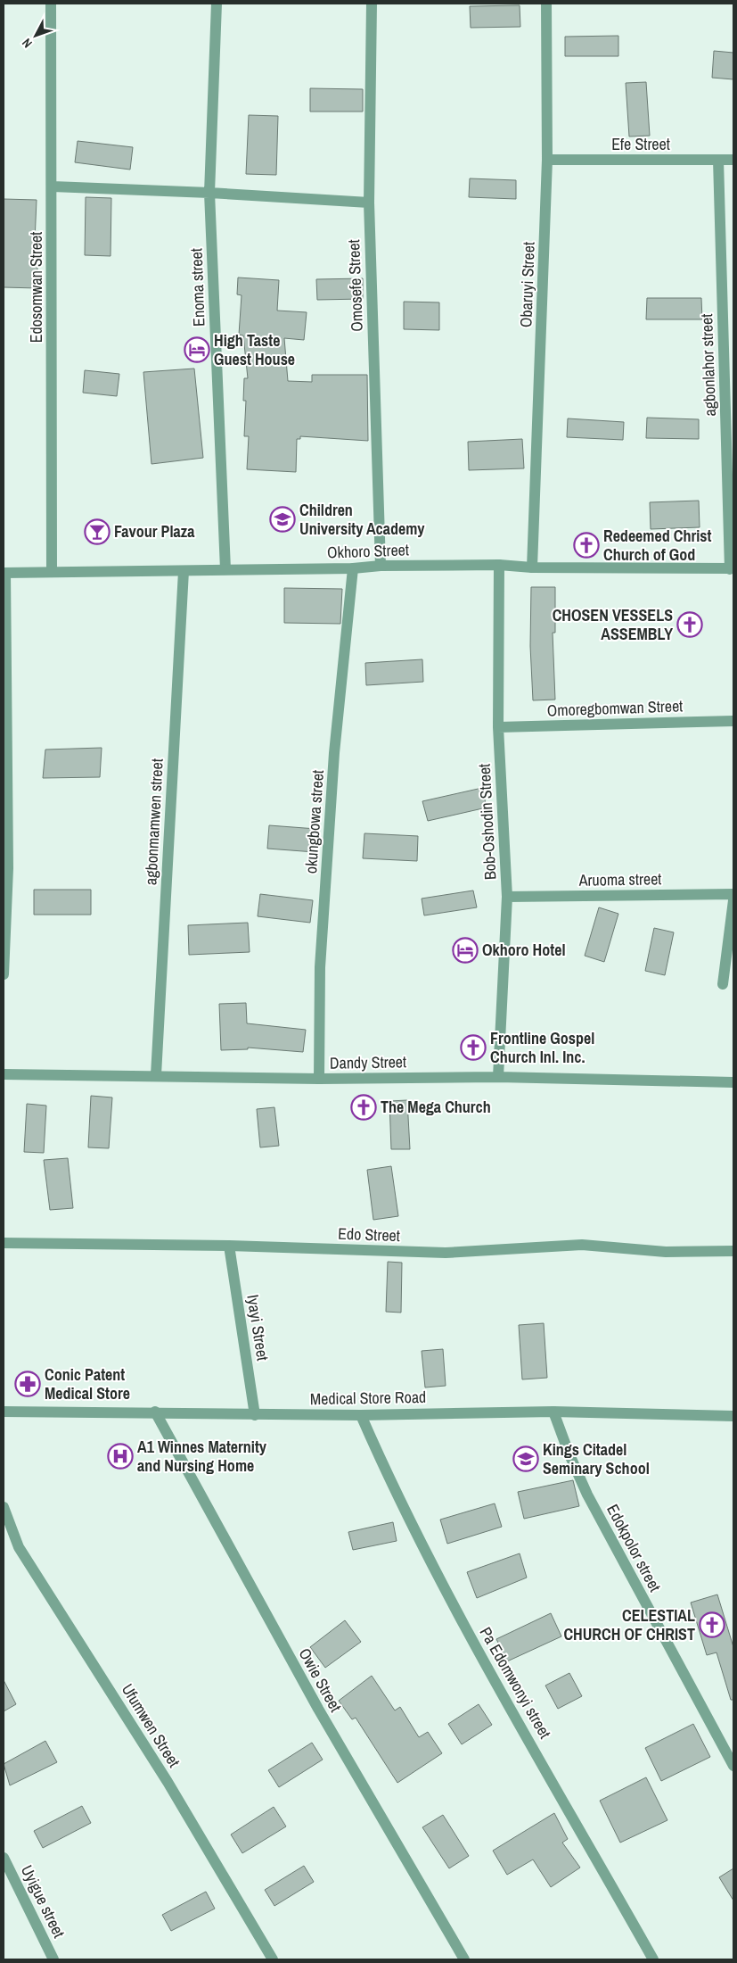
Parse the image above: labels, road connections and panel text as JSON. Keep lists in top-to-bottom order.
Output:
{
  "streets": {
    "street": [
      "Efe Street",
      "Obaruyi Street",
      "Omosefe Street",
      "Edosomwan Street",
      "Enoma street",
      "agbonlahor street",
      "Okhoro Street",
      "Omoregbomwan Street",
      "agbonmamwen street",
      "okungbowa street",
      "Bob-Oshodin Street",
      "Aruoma street",
      "Dandy Street",
      "Edo Street",
      "Iyayi Street",
      "Medical Store Road",
      "Edokpolor street",
      "Owie Street",
      "Pa Edomwonyi street",
      "Ufumwen Street",
      "Uyigue street"
    ]
  },
  "crossings": [
    ["Efe Street", "Obaruyi Street"],
    ["Efe Street", "agbonlahor street"],
    ["Obaruyi Street", "Okhoro Street"],
    ["Omosefe Street", "Okhoro Street"],
    ["Edosomwan Street", "Okhoro Street"],
    ["Enoma street", "Okhoro Street"],
    ["agbonlahor street", "Okhoro Street"],
    ["Okhoro Street", "agbonmamwen street"],
    ["Okhoro Street", "okungbowa street"],
    ["Okhoro Street", "Bob-Oshodin Street"],
    ["Omoregbomwan Street", "Bob-Oshodin Street"],
    ["agbonmamwen street", "Dandy Street"],
    ["okungbowa street", "Dandy Street"],
    ["Bob-Oshodin Street", "Aruoma street"],
    ["Bob-Oshodin Street", "Dandy Street"],
    ["Edo Street", "Iyayi Street"],
    ["Iyayi Street", "Medical Store Road"],
    ["Medical Store Road", "Edokpolor street"],
    ["Medical Store Road", "Owie Street"],
    ["Medical Store Road", "Pa Edomwonyi street"]
  ],
  "places": {
    "hotel": ["High Taste Guest House", "Okhoro Hotel"],
    "school or university": ["Children University Academy", "Kings Citadel Seminary School"],
    "bar": ["Favour Plaza"],
    "church": [
      "Redeemed Christ Church of God",
      "CHOSEN VESSELS ASSEMBLY",
      "Frontline Gospel Church Inl. Inc.",
      "The Mega Church",
      "CELESTIAL CHURCH OF CHRIST"
    ],
    "pharmacy": ["Conic Patent Medical Store"],
    "hospital": ["A1 Winnes Maternity and Nursing Home"]
  },
  "north": "bottom left"
}
